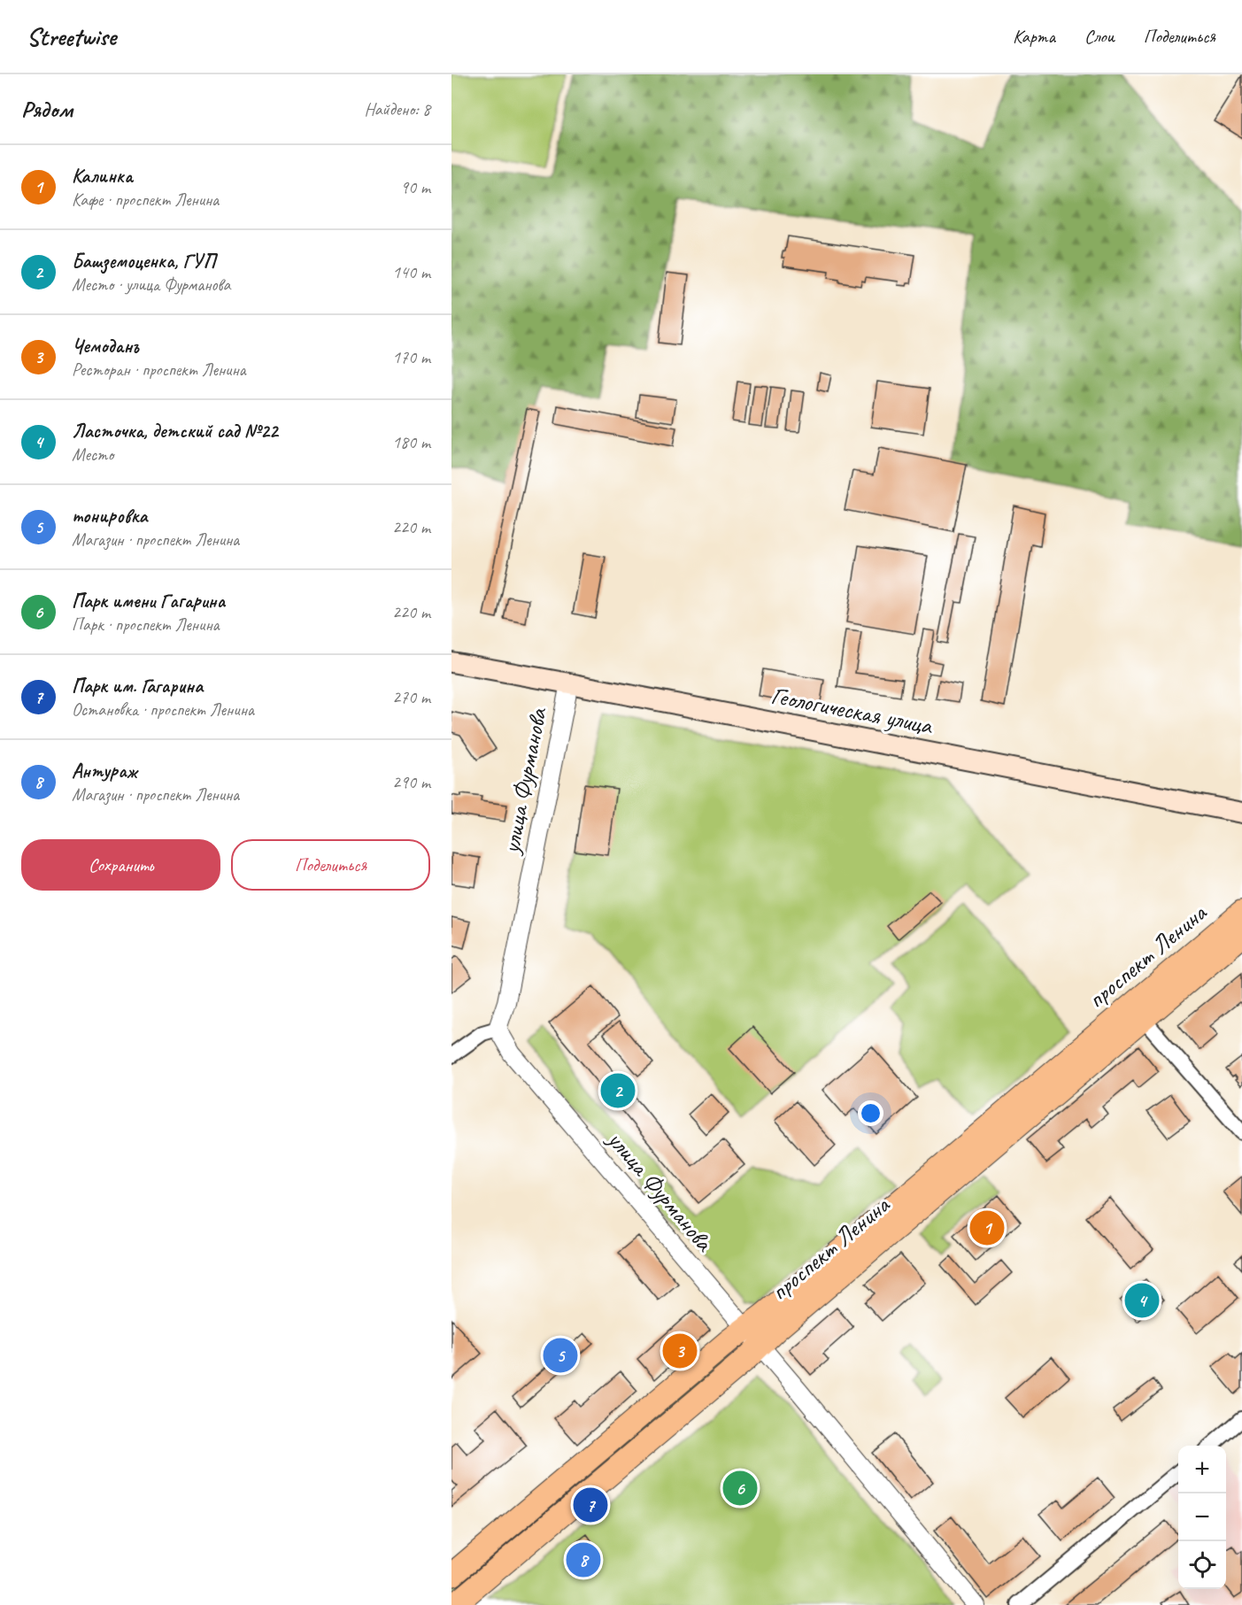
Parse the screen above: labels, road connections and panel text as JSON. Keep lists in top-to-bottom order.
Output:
{
  "streets": {
    "main road": ["Геологическая улица", "проспект Ленина"],
    "street": ["улица Фурманова"]
  },
  "crossings": [
    ["Геологическая улица", "улица Фурманова"],
    ["улица Фурманова", "проспект Ленина"]
  ],
  "page": {
    "header": "Streetwise",
    "nav": ["Карта", "Слои", "Поделиться"],
    "heading": ["Рядом", "Найдено: 8"],
    "list": [
      {
        "mark": "1",
        "name": "Калинка",
        "note": "Кафе · проспект Ленина",
        "value": "90 m"
      },
      {
        "mark": "2",
        "name": "Башземоценка, ГУП",
        "note": "Место · улица Фурманова",
        "value": "140 m"
      },
      {
        "mark": "3",
        "name": "Чемоданъ",
        "note": "Ресторан · проспект Ленина",
        "value": "170 m"
      },
      {
        "mark": "4",
        "name": "Ласточка, детский сад №22",
        "note": "Место",
        "value": "180 m"
      },
      {
        "mark": "5",
        "name": "тонировка",
        "note": "Магазин · проспект Ленина",
        "value": "220 m"
      },
      {
        "mark": "6",
        "name": "Парк имени Гагарина",
        "note": "Парк · проспект Ленина",
        "value": "220 m"
      },
      {
        "mark": "7",
        "name": "Парк им. Гагарина",
        "note": "Остановка · проспект Ленина",
        "value": "270 m"
      },
      {
        "mark": "8",
        "name": "Антураж",
        "note": "Магазин · проспект Ленина",
        "value": "290 m"
      }
    ],
    "buttons": ["Сохранить", "Поделиться"],
    "pins": [
      "2",
      "1",
      "4",
      "3",
      "5",
      "6",
      "7",
      "8"
    ],
    "map_buttons": ["+", "−"]
  }
}
